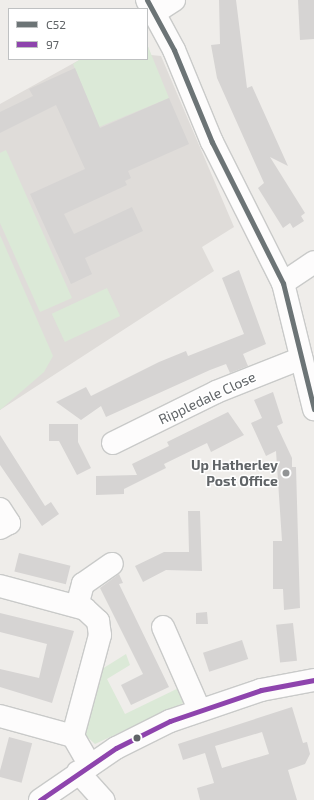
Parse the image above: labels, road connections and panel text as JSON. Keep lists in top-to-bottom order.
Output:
{
  "streets": {
    "street": ["Rippledale Close"]
  },
  "places": ["Up Hatherley Post Office"],
  "lines": ["transit line C52", "transit line 97"],
  "legend": ["C52", "97"]
}
